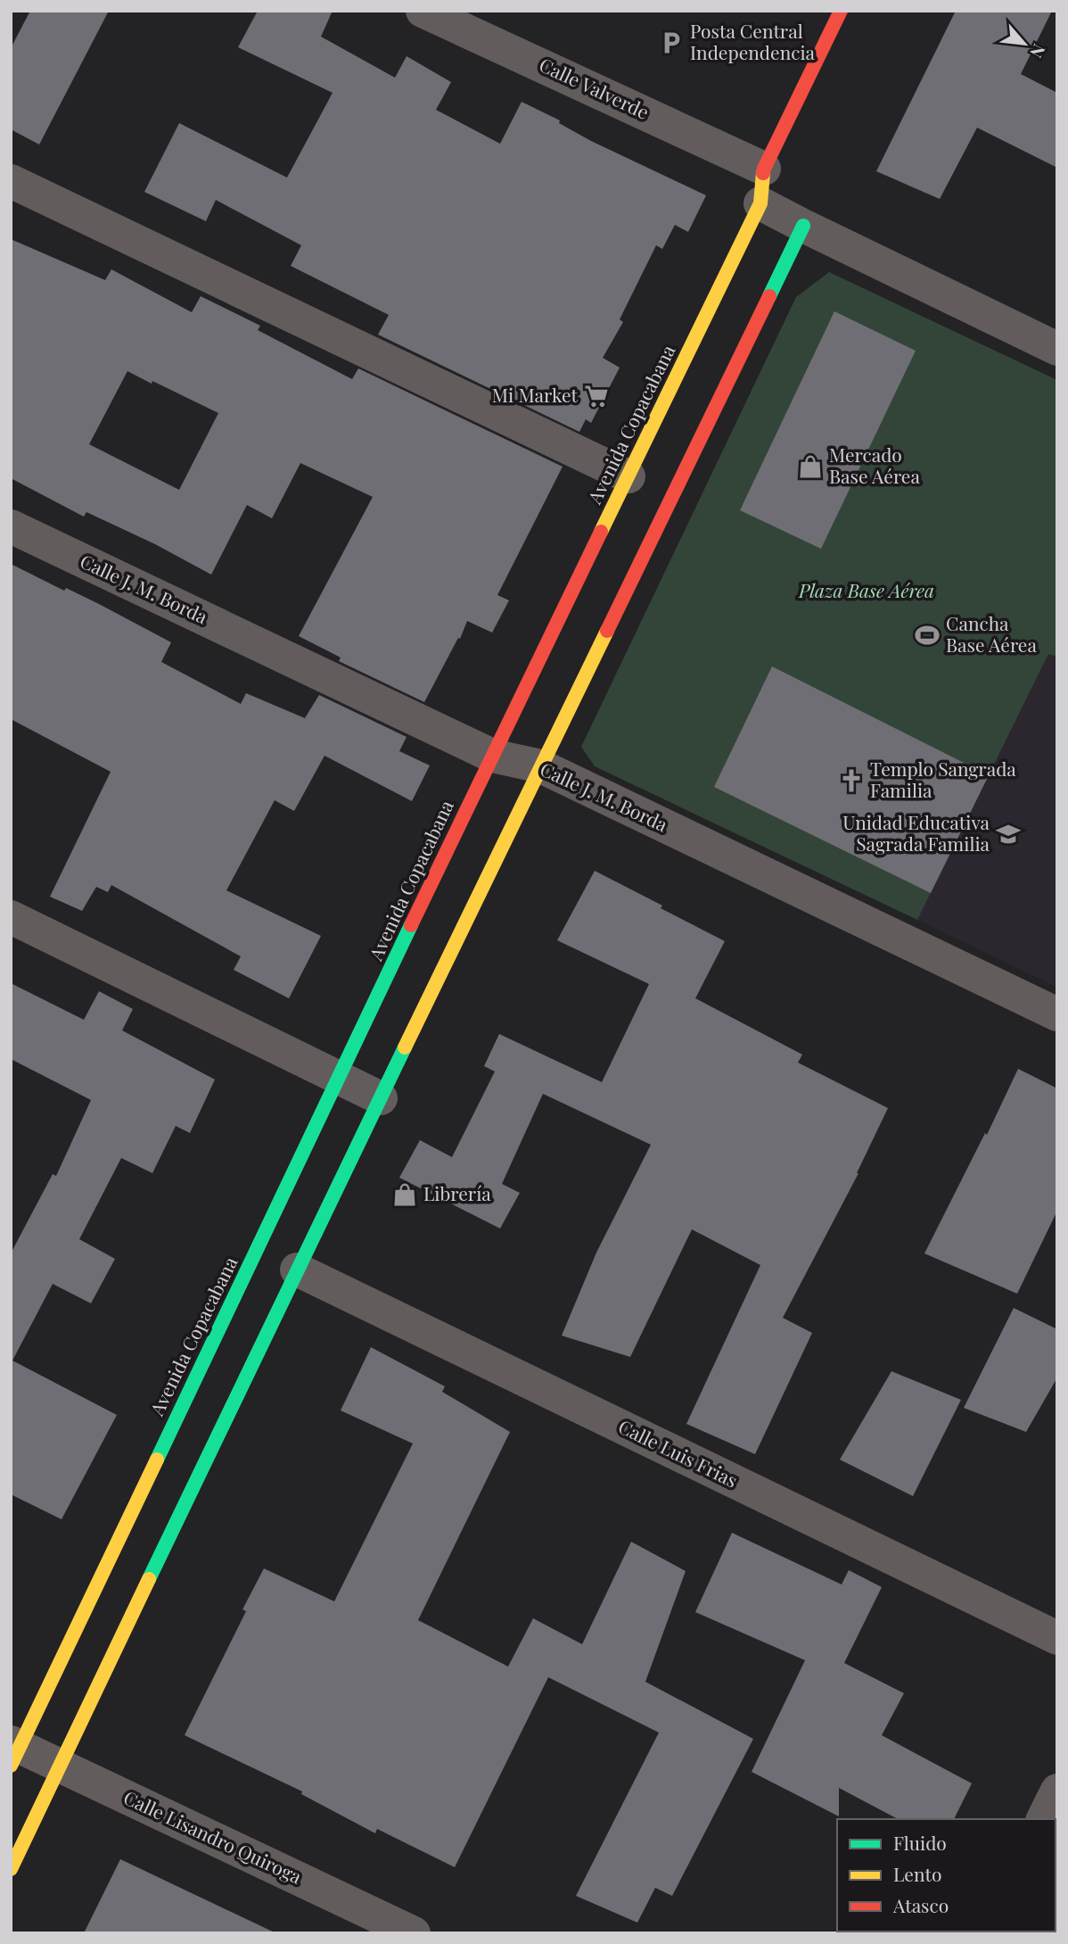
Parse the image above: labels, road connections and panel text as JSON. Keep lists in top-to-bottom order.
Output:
{
  "streets": {
    "main road": ["Avenida Copacabana"],
    "street": [
      "Calle Valverde",
      "Calle J. M. Borda",
      "Calle Luis Frias",
      "Calle Lisandro Quiroga"
    ]
  },
  "crossings": [
    ["Calle Valverde", "Avenida Copacabana"],
    ["Avenida Copacabana", "Calle J. M. Borda"],
    ["Avenida Copacabana", "Calle Lisandro Quiroga"]
  ],
  "parks": ["Plaza Base Aérea"],
  "places": {
    "parking": ["Posta Central Independencia"],
    "supermarket": ["Mi Market"],
    "shop": ["Mercado Base Aérea", "Librería"],
    "sports": ["Cancha Base Aérea"],
    "church": ["Templo Sangrada Familia"],
    "school or university": ["Unidad Educativa Sagrada Familia"]
  },
  "legend": ["Fluido", "Lento", "Atasco"],
  "north": "bottom right"
}
